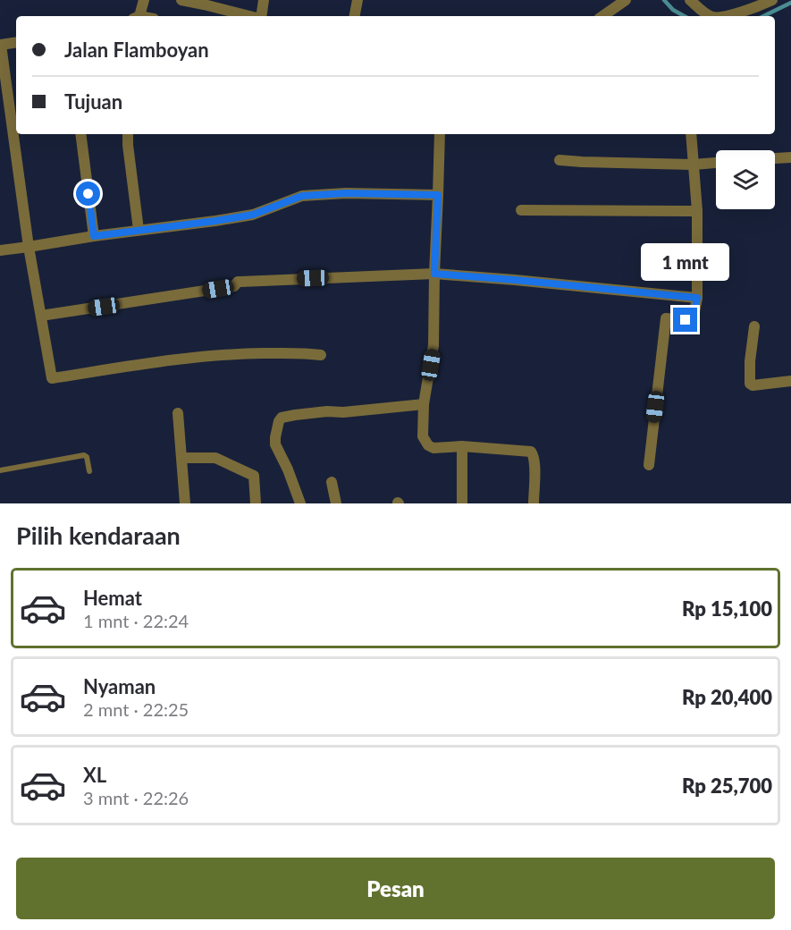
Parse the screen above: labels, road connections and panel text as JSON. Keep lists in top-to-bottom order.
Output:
{
  "page": {
    "banner": ["Jalan Flamboyan", "Tujuan"],
    "bubble": "1 mnt",
    "heading": "Pilih kendaraan",
    "list": [
      {
        "name": "Hemat",
        "note": "1 mnt · 22:24",
        "value": "Rp 15,100"
      },
      {
        "name": "Nyaman",
        "note": "2 mnt · 22:25",
        "value": "Rp 20,400"
      },
      {
        "name": "XL",
        "note": "3 mnt · 22:26",
        "value": "Rp 25,700"
      }
    ],
    "buttons": "Pesan"
  }
}
